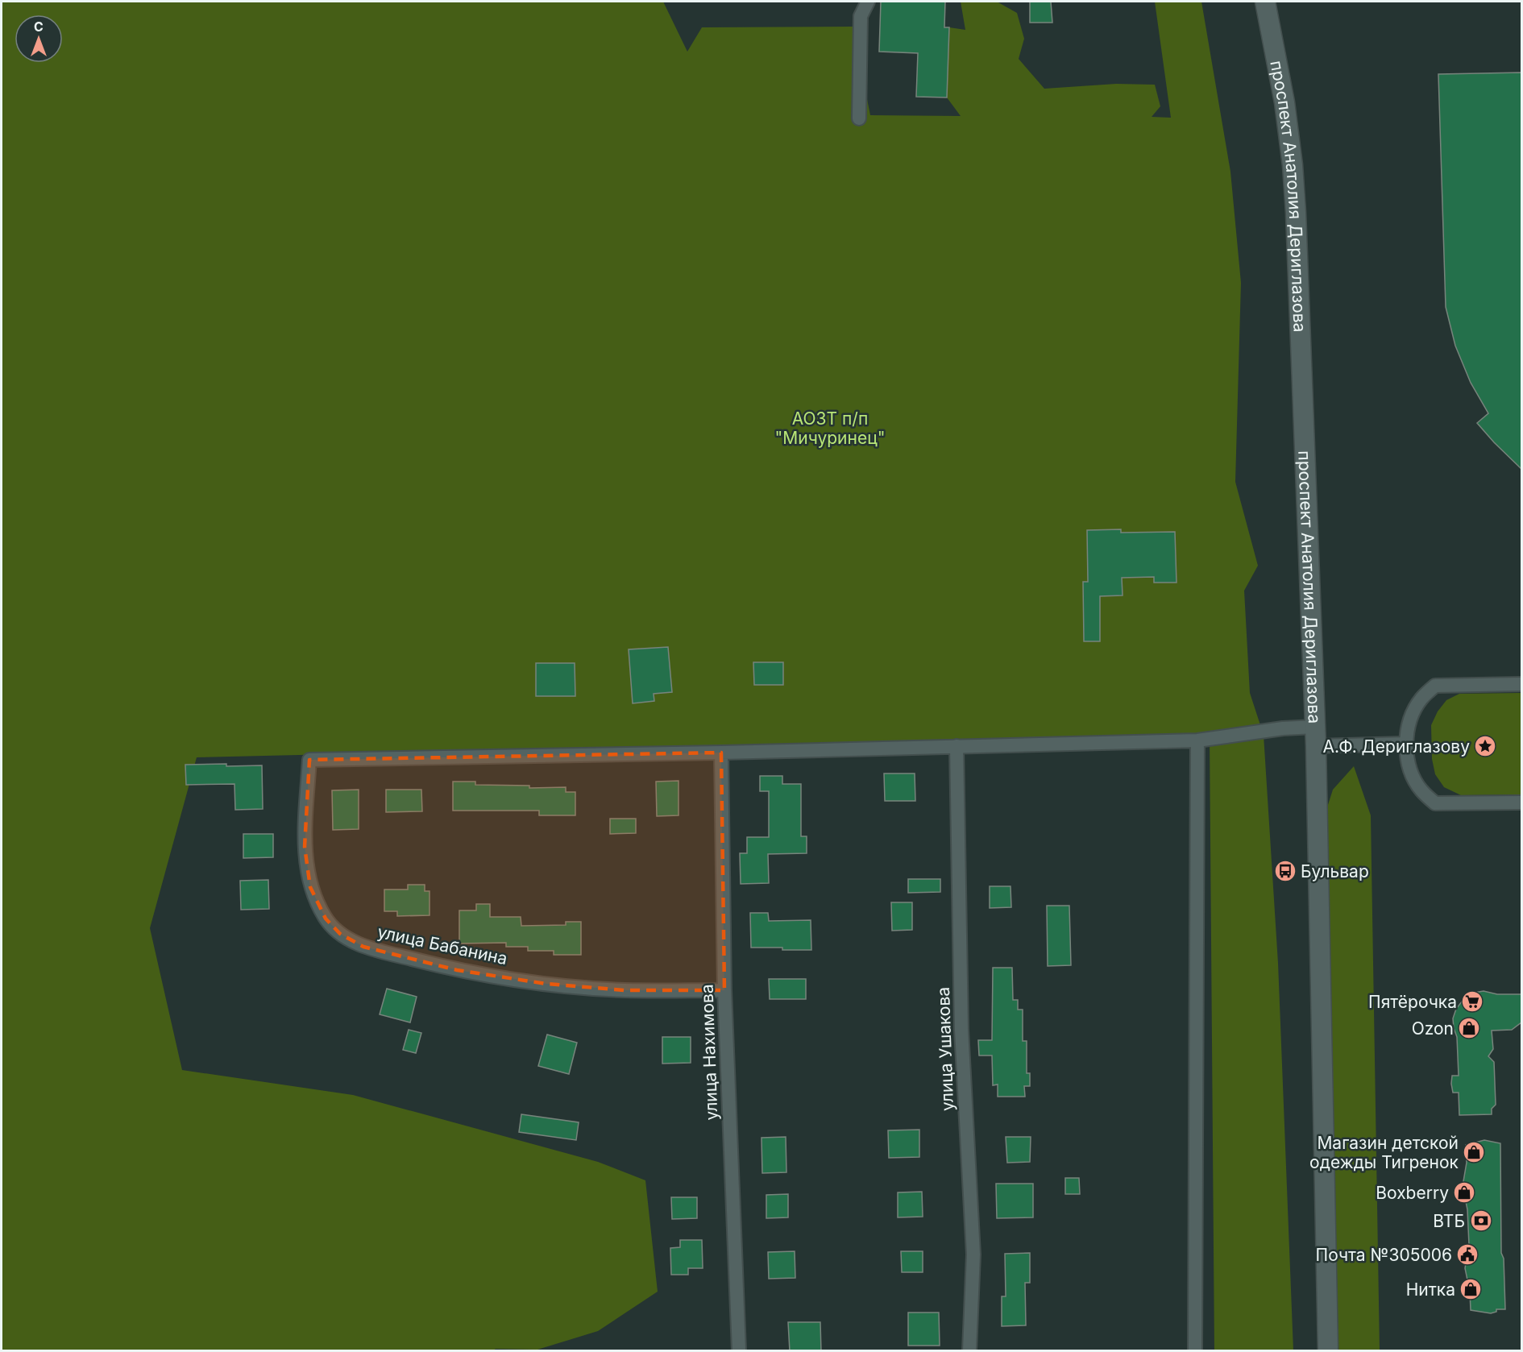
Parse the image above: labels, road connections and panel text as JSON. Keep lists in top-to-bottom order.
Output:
{
  "streets": {
    "main road": ["проспект Анатолия Дериглазова"],
    "street": ["улица Бабанина", "улица Ушакова", "улица Нахимова"]
  },
  "crossings": [
    ["улица Бабанина", "улица Нахимова"]
  ],
  "parks": ["АОЗТ п/п \"Мичуринец\""],
  "places": {
    "place": ["А.Ф. Дериглазову"],
    "bus stop": ["Бульвар"],
    "supermarket": ["Пятёрочка"],
    "shop": [
      "Ozon",
      "Магазин детской одежды Тигренок",
      "Boxberry",
      "Нитка"
    ],
    "bank": ["ВТБ"],
    "public building": ["Почта №305006"]
  },
  "north": "top"
}
